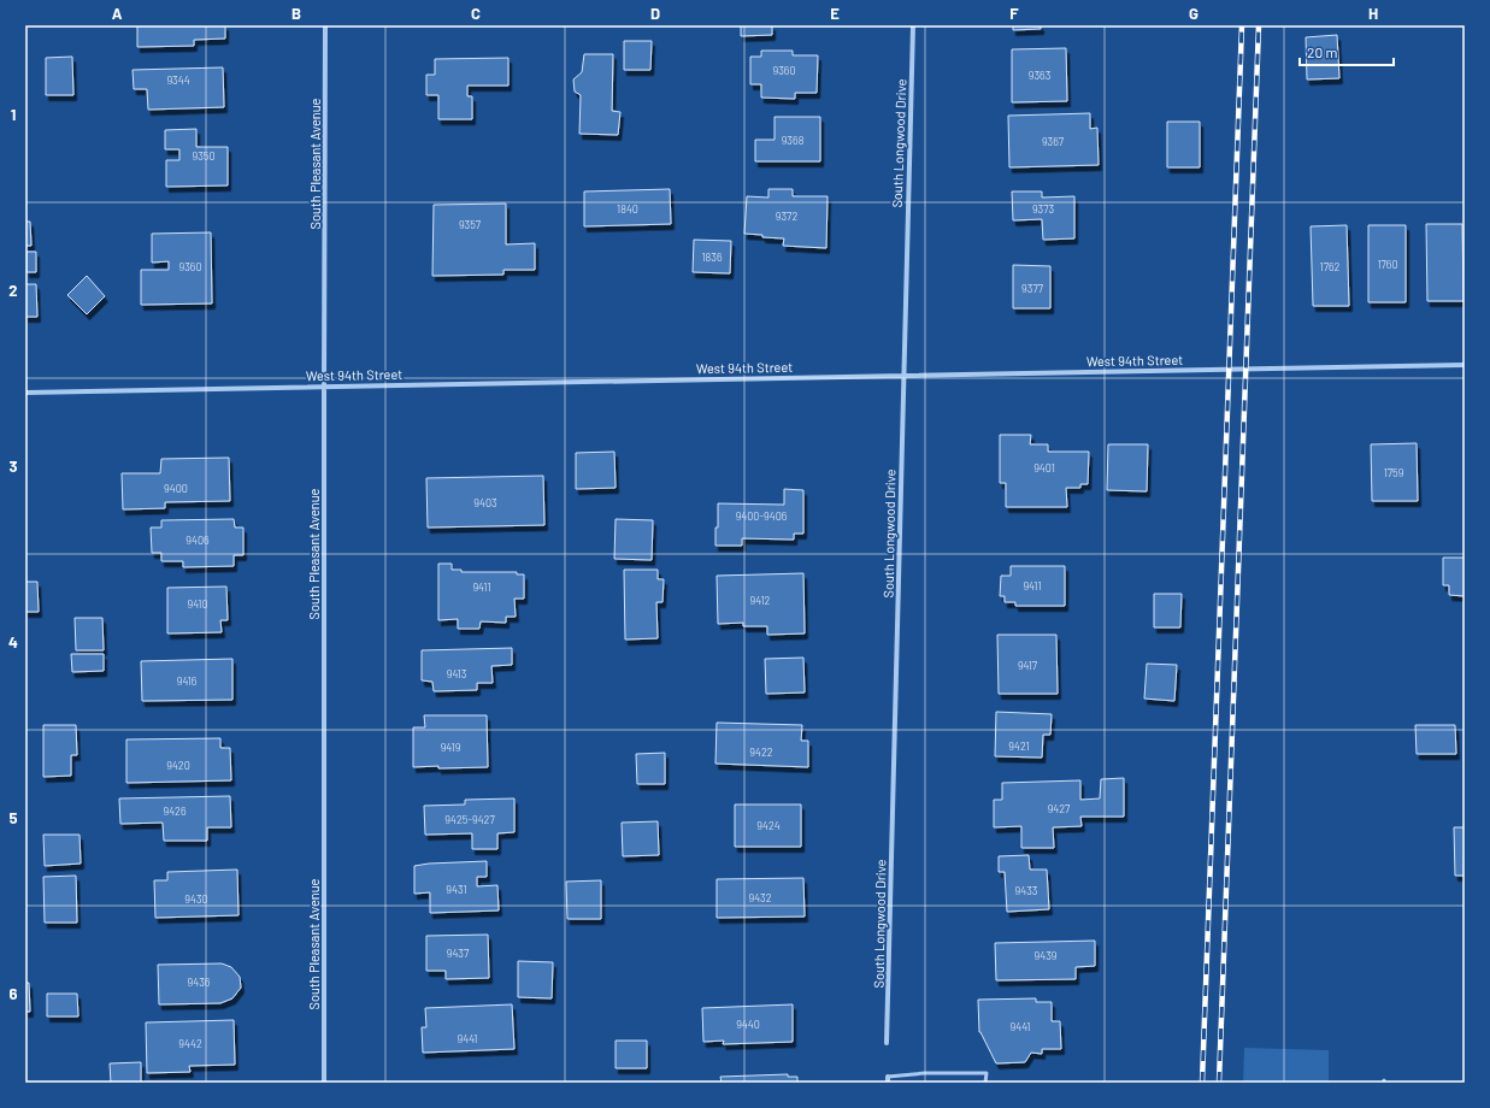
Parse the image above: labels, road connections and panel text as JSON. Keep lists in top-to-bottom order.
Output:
{
  "streets": {
    "street": ["South Longwood Drive", "South Pleasant Avenue", "West 94th Street"]
  },
  "crossings": [
    ["South Longwood Drive", "West 94th Street"],
    ["South Pleasant Avenue", "West 94th Street"]
  ],
  "house_numbers": [
    "9360",
    "9363",
    "9344",
    "9368",
    "9367",
    "9350",
    "1840",
    "9373",
    "9372",
    "9357",
    "1836",
    "1760",
    "9360",
    "1762",
    "9377",
    "9401",
    "1759",
    "9400",
    "9403",
    "9400-9406",
    "9406",
    "9411",
    "9411",
    "9412",
    "9410",
    "9417",
    "9413",
    "9416",
    "9421",
    "9419",
    "9422",
    "9420",
    "9427",
    "9426",
    "9425-9427",
    "9424",
    "9431",
    "9433",
    "9432",
    "9430",
    "9437",
    "9439",
    "9436",
    "9440",
    "9441",
    "9441",
    "9442"
  ],
  "scale_bar": "20 m",
  "grid": {
    "columns": [
      "A",
      "B",
      "C",
      "D",
      "E",
      "F",
      "G",
      "H"
    ],
    "rows": [
      "1",
      "2",
      "3",
      "4",
      "5",
      "6"
    ]
  }
}
